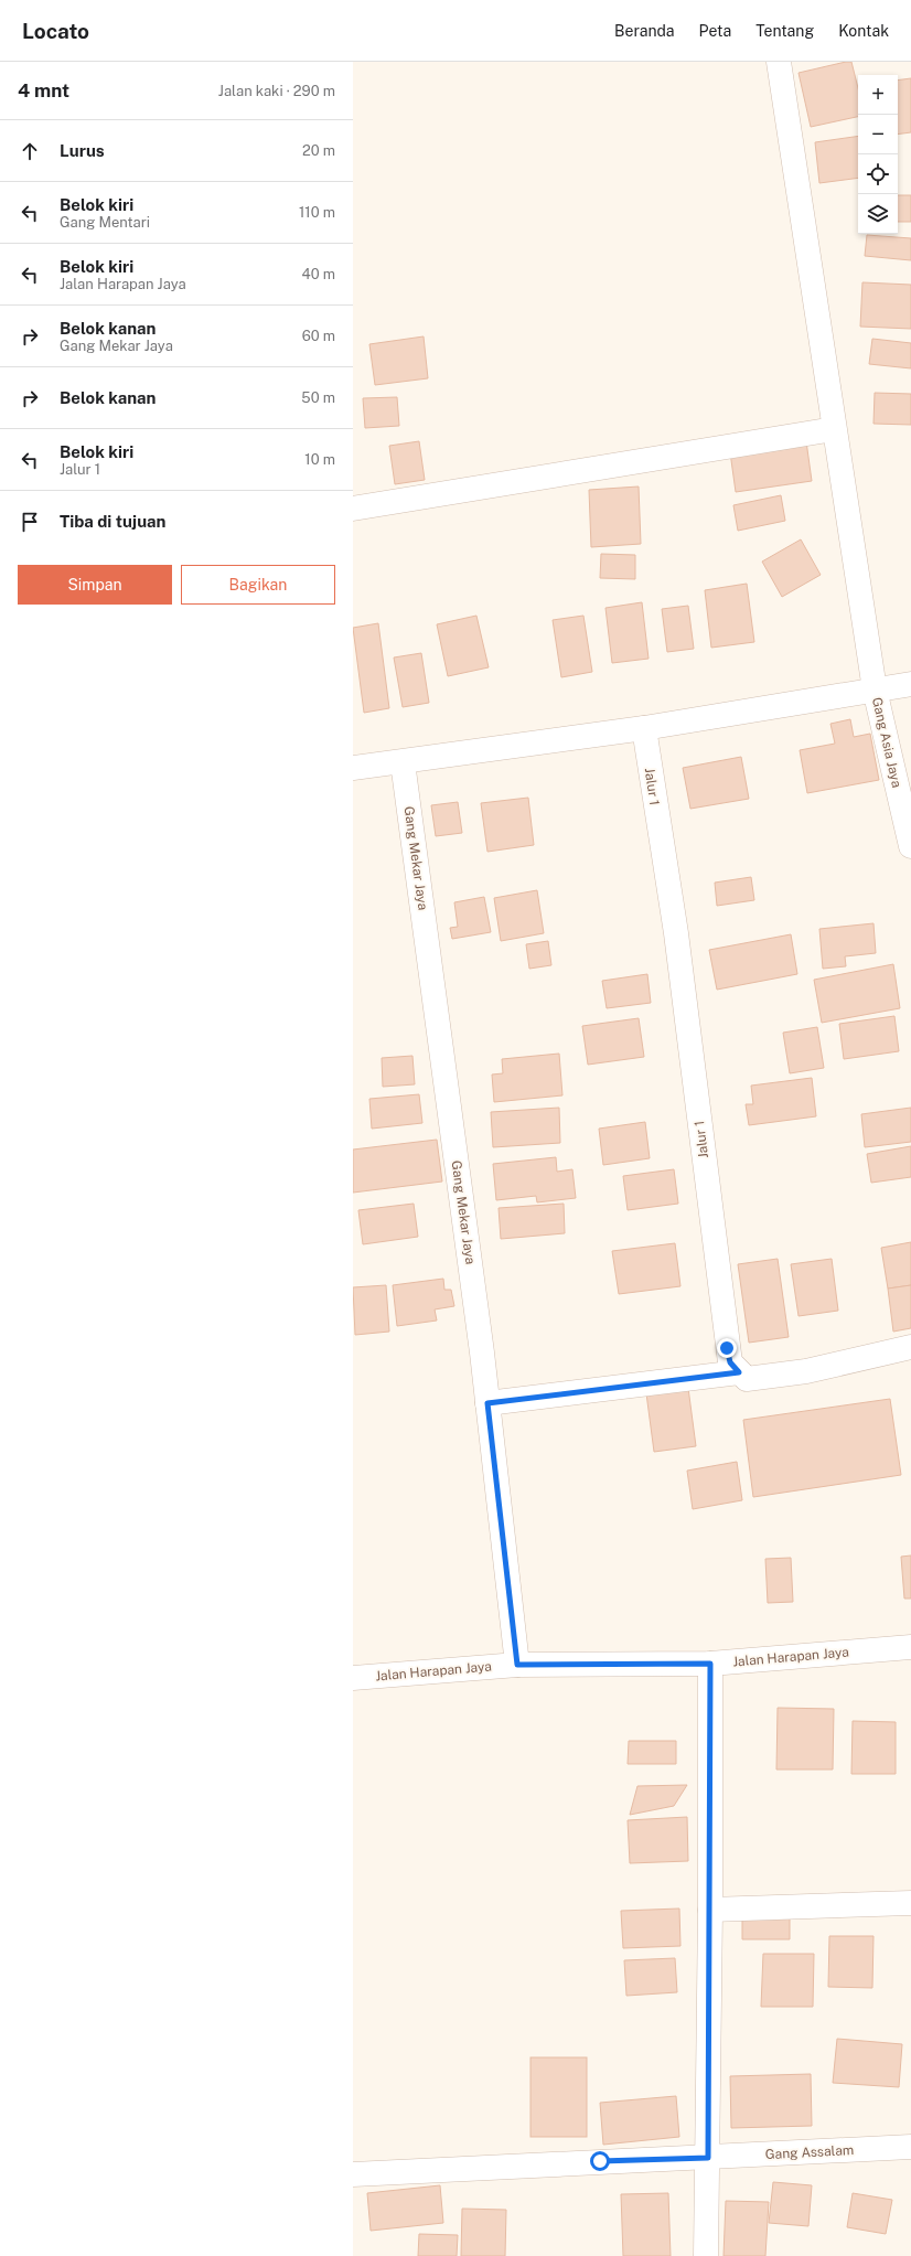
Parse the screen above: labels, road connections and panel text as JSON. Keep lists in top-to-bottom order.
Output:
{
  "streets": {
    "street": [
      "Gang Asia Jaya",
      "Jalur 1",
      "Gang Mekar Jaya",
      "Jalan Harapan Jaya",
      "Gang Assalam"
    ]
  },
  "crossings": [
    ["Gang Mekar Jaya", "Jalan Harapan Jaya"]
  ],
  "page": {
    "header": "Locato",
    "nav": [
      "Beranda",
      "Peta",
      "Tentang",
      "Kontak"
    ],
    "heading": ["4 mnt", "Jalan kaki · 290 m"],
    "map_buttons": ["+", "−"],
    "list": [
      ["Lurus", "20 m"],
      ["Belok kiri", "Gang Mentari", "110 m"],
      ["Belok kiri", "Jalan Harapan Jaya", "40 m"],
      ["Belok kanan", "Gang Mekar Jaya", "60 m"],
      ["Belok kanan", "50 m"],
      ["Belok kiri", "Jalur 1", "10 m"],
      "Tiba di tujuan"
    ],
    "buttons": ["Simpan", "Bagikan"]
  }
}
